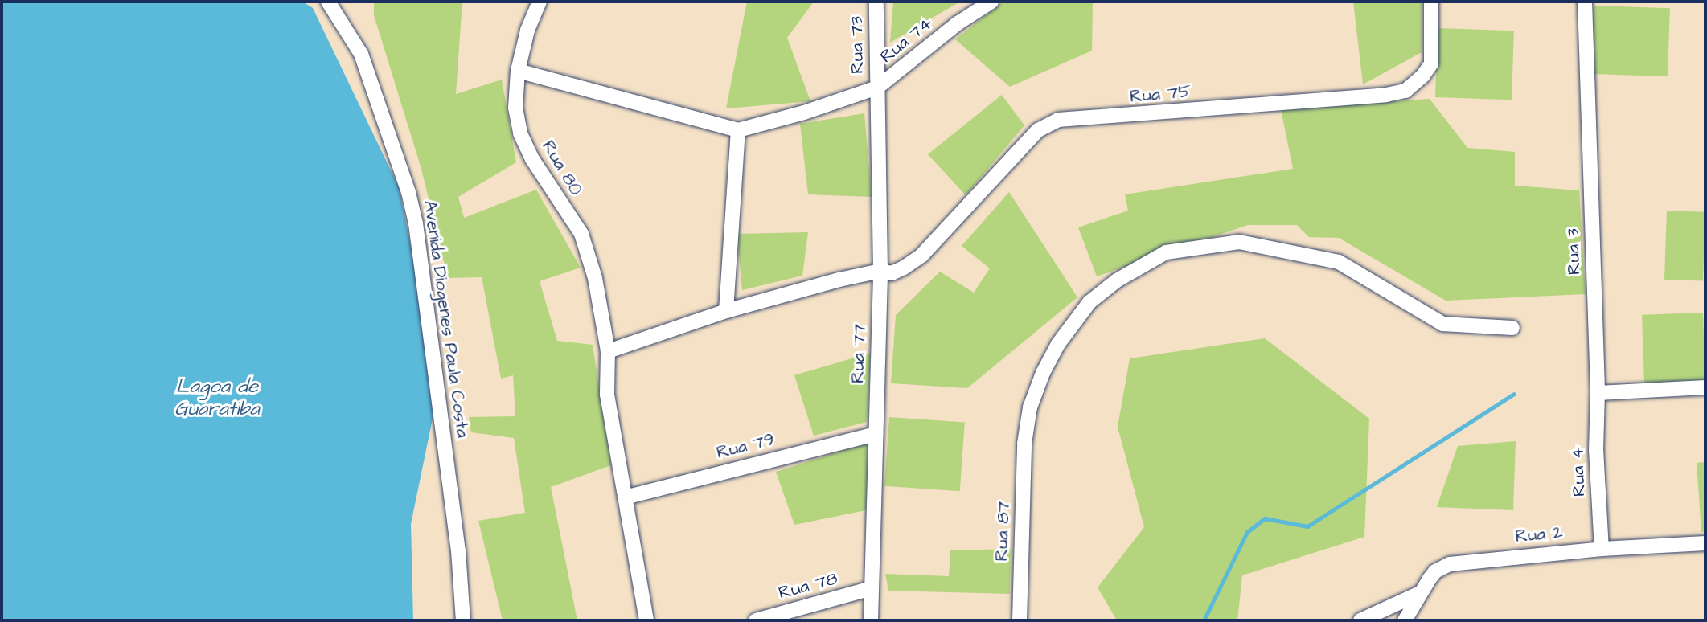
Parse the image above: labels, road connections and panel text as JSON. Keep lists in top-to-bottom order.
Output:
{
  "streets": {
    "street": [
      "Rua 74",
      "Rua 73",
      "Rua 75",
      "Rua 80",
      "Rua 3",
      "Avenida Diogenes Paula Costa",
      "Rua 77",
      "Rua 79",
      "Rua 4",
      "Rua 87",
      "Rua 2",
      "Rua 78"
    ]
  },
  "crossings": [
    ["Rua 74", "Rua 73"],
    ["Rua 74", "Rua 77"],
    ["Rua 73", "Rua 77"],
    ["Rua 75", "Rua 77"],
    ["Rua 80", "Rua 79"],
    ["Rua 3", "Rua 4"],
    ["Rua 77", "Rua 79"],
    ["Rua 77", "Rua 78"],
    ["Rua 4", "Rua 2"]
  ],
  "water": ["Lagoa de Guaratiba"]
}
